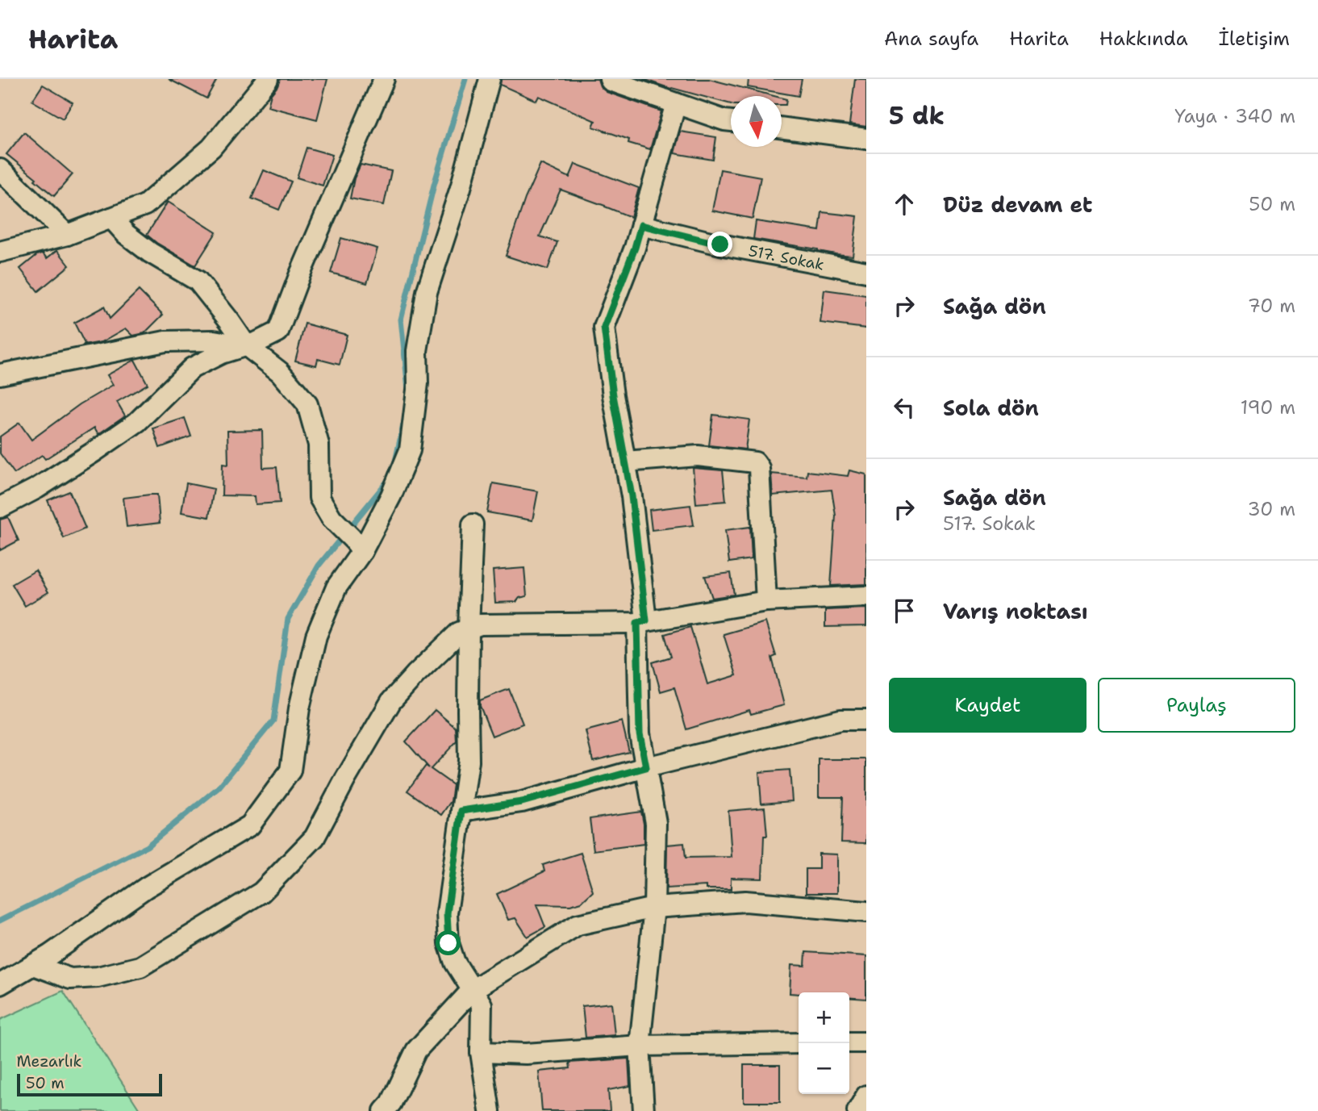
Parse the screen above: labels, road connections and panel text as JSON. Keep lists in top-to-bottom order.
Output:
{
  "streets": {
    "street": ["517. Sokak"]
  },
  "parks": ["Mezarlık"],
  "scale_bar": "50 m",
  "north": "bottom",
  "page": {
    "header": "Harita",
    "nav": [
      "Ana sayfa",
      "Harita",
      "Hakkında",
      "İletişim"
    ],
    "heading": ["5 dk", "Yaya · 340 m"],
    "list": [
      ["Düz devam et", "50 m"],
      ["Sağa dön", "70 m"],
      ["Sola dön", "190 m"],
      ["Sağa dön", "517. Sokak", "30 m"],
      "Varış noktası"
    ],
    "buttons": ["Kaydet", "Paylaş"],
    "map_buttons": ["+", "−"],
    "scale": "50 m"
  }
}
